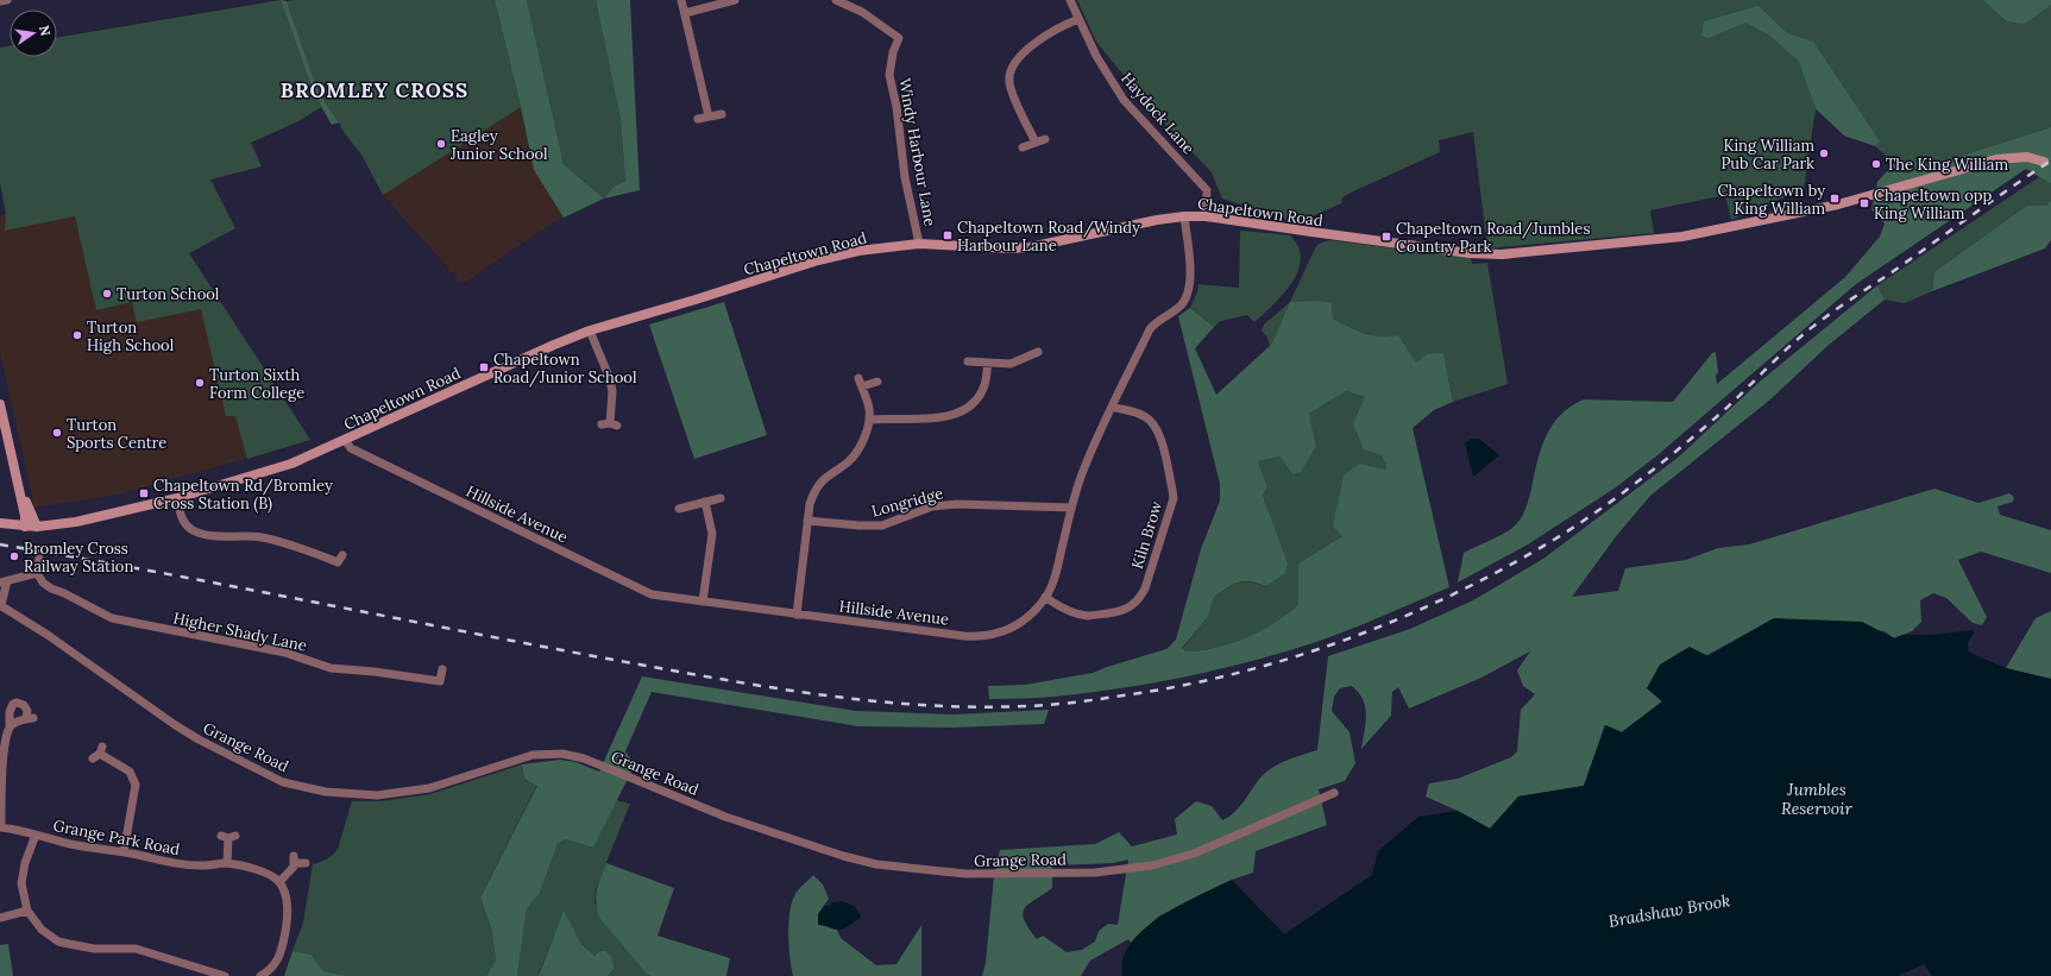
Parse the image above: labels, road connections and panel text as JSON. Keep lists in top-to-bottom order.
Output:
{
  "streets": {
    "main road": ["Chapeltown Road"],
    "street": [
      "Haydock Lane",
      "Windy Harbour Lane",
      "Longridge",
      "Hillside Avenue",
      "Kiln Brow",
      "Higher Shady Lane",
      "Grange Road",
      "Grange Park Road"
    ]
  },
  "crossings": [
    ["Haydock Lane", "Chapeltown Road"],
    ["Windy Harbour Lane", "Chapeltown Road"],
    ["Chapeltown Road", "Hillside Avenue"],
    ["Longridge", "Hillside Avenue"],
    ["Hillside Avenue", "Kiln Brow"]
  ],
  "districts": ["BROMLEY CROSS"],
  "water": ["Jumbles Reservoir", "Bradshaw Brook"],
  "places": {
    "other": [
      "Eagley Junior School",
      "King William Pub Car Park",
      "The King William",
      "Turton School",
      "Turton High School",
      "Turton Sixth Form College",
      "Turton Sports Centre",
      "Bromley Cross Railway Station"
    ],
    "transit": [
      "Chapeltown by King William",
      "Chapeltown opp King William",
      "Chapeltown Road/Windy Harbour Lane",
      "Chapeltown Road/Jumbles Country Park",
      "Chapeltown Road/Junior School",
      "Chapeltown Rd/Bromley Cross Station (B)"
    ]
  },
  "north": "right"
}
